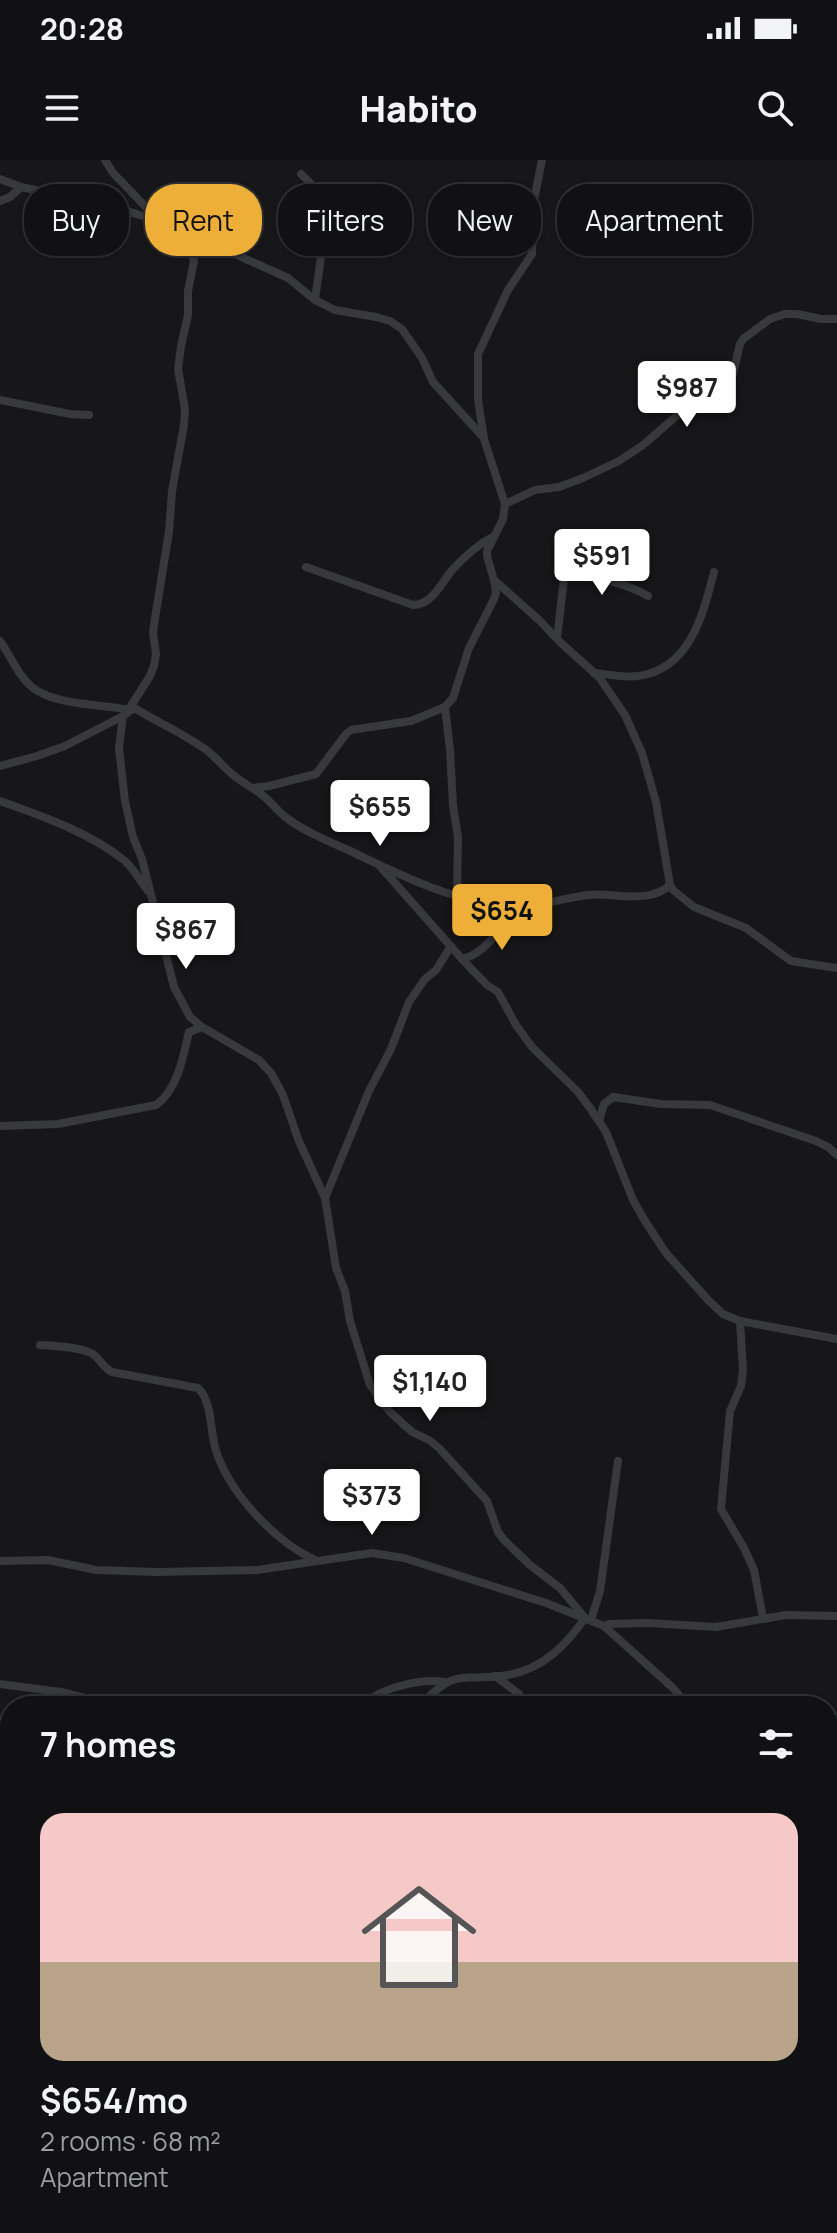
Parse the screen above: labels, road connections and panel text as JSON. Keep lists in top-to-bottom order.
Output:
{
  "page": {
    "status": "20:28",
    "header": "Habito",
    "chip": [
      "Buy",
      "Rent",
      "Filters",
      "New",
      "Apartment"
    ],
    "price": [
      "$987",
      "$591",
      "$655",
      "$654",
      "$867",
      "$1,140",
      "$373"
    ],
    "heading": "7 homes",
    "list": [
      {
        "name": "$654/mo",
        "note": "2 rooms · 68 m² · Apartment"
      }
    ]
  }
}
